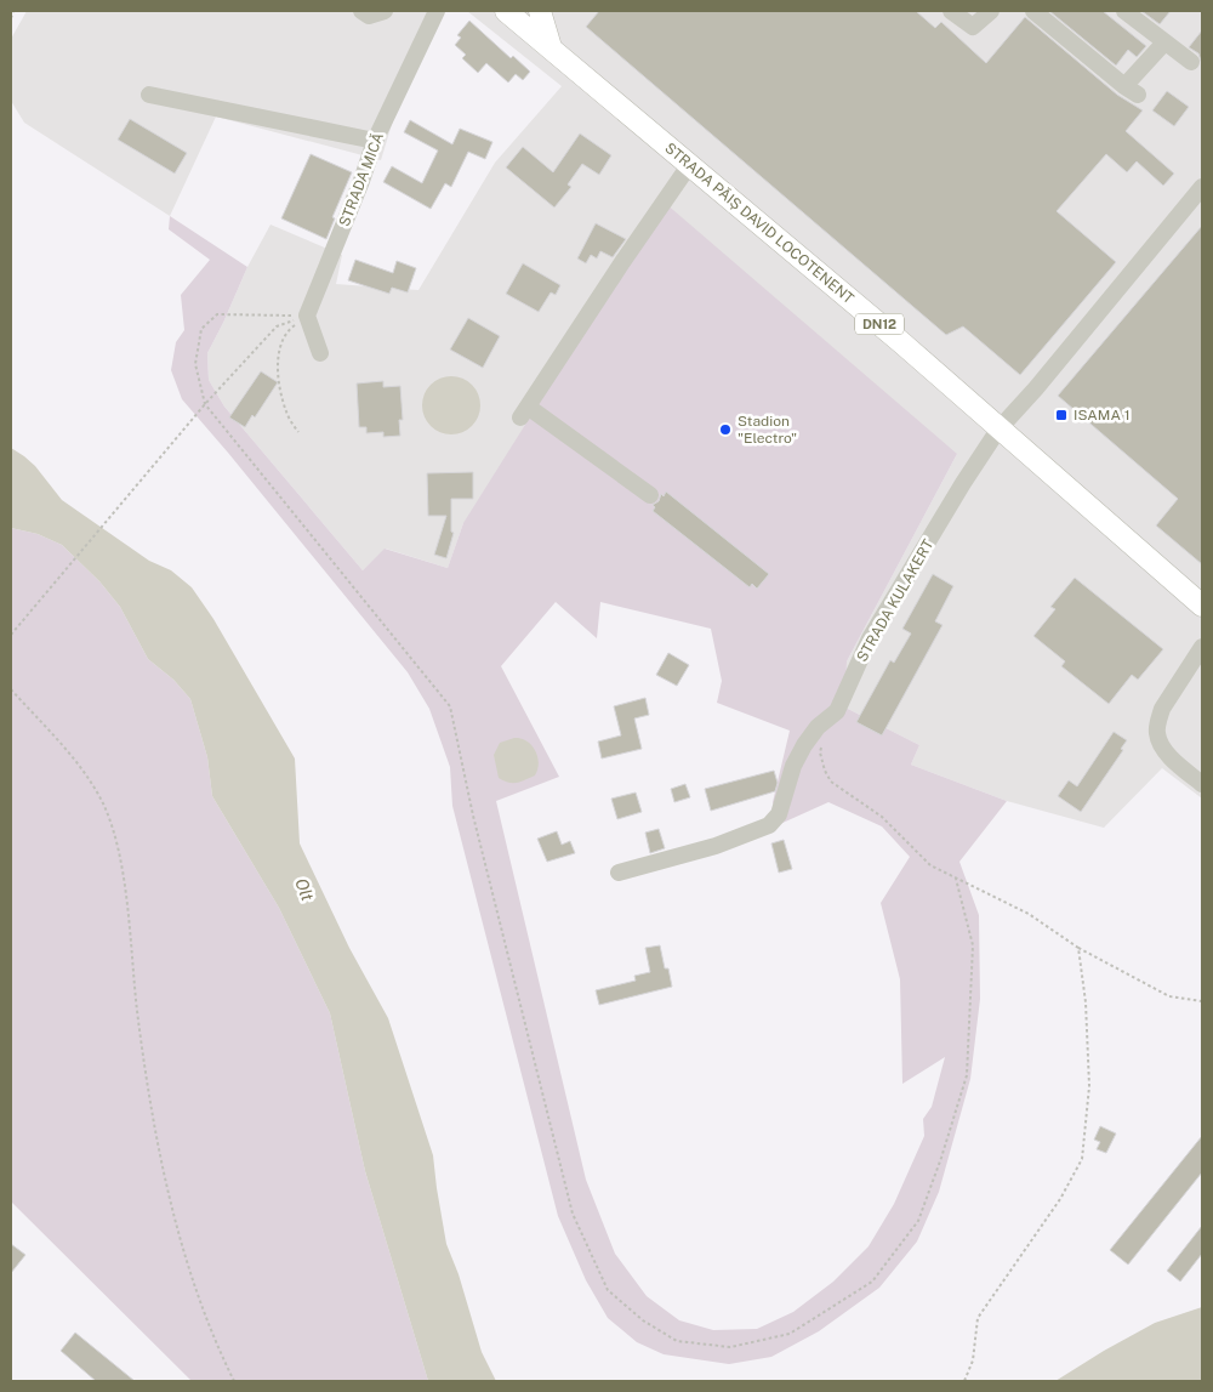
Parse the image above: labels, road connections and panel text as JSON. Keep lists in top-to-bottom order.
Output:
{
  "streets": {
    "main road": ["STRADA PĂIȘ DAVID LOCOTENENT", "DN12"],
    "street": ["STRADA MICĂ", "STRADA KULAKERT"]
  },
  "crossings": [
    ["STRADA PĂIȘ DAVID LOCOTENENT", "STRADA KULAKERT"]
  ],
  "water": ["Olt"],
  "places": {
    "transit": ["ISAMA 1"],
    "other": ["Stadion \"Electro\""]
  }
}
